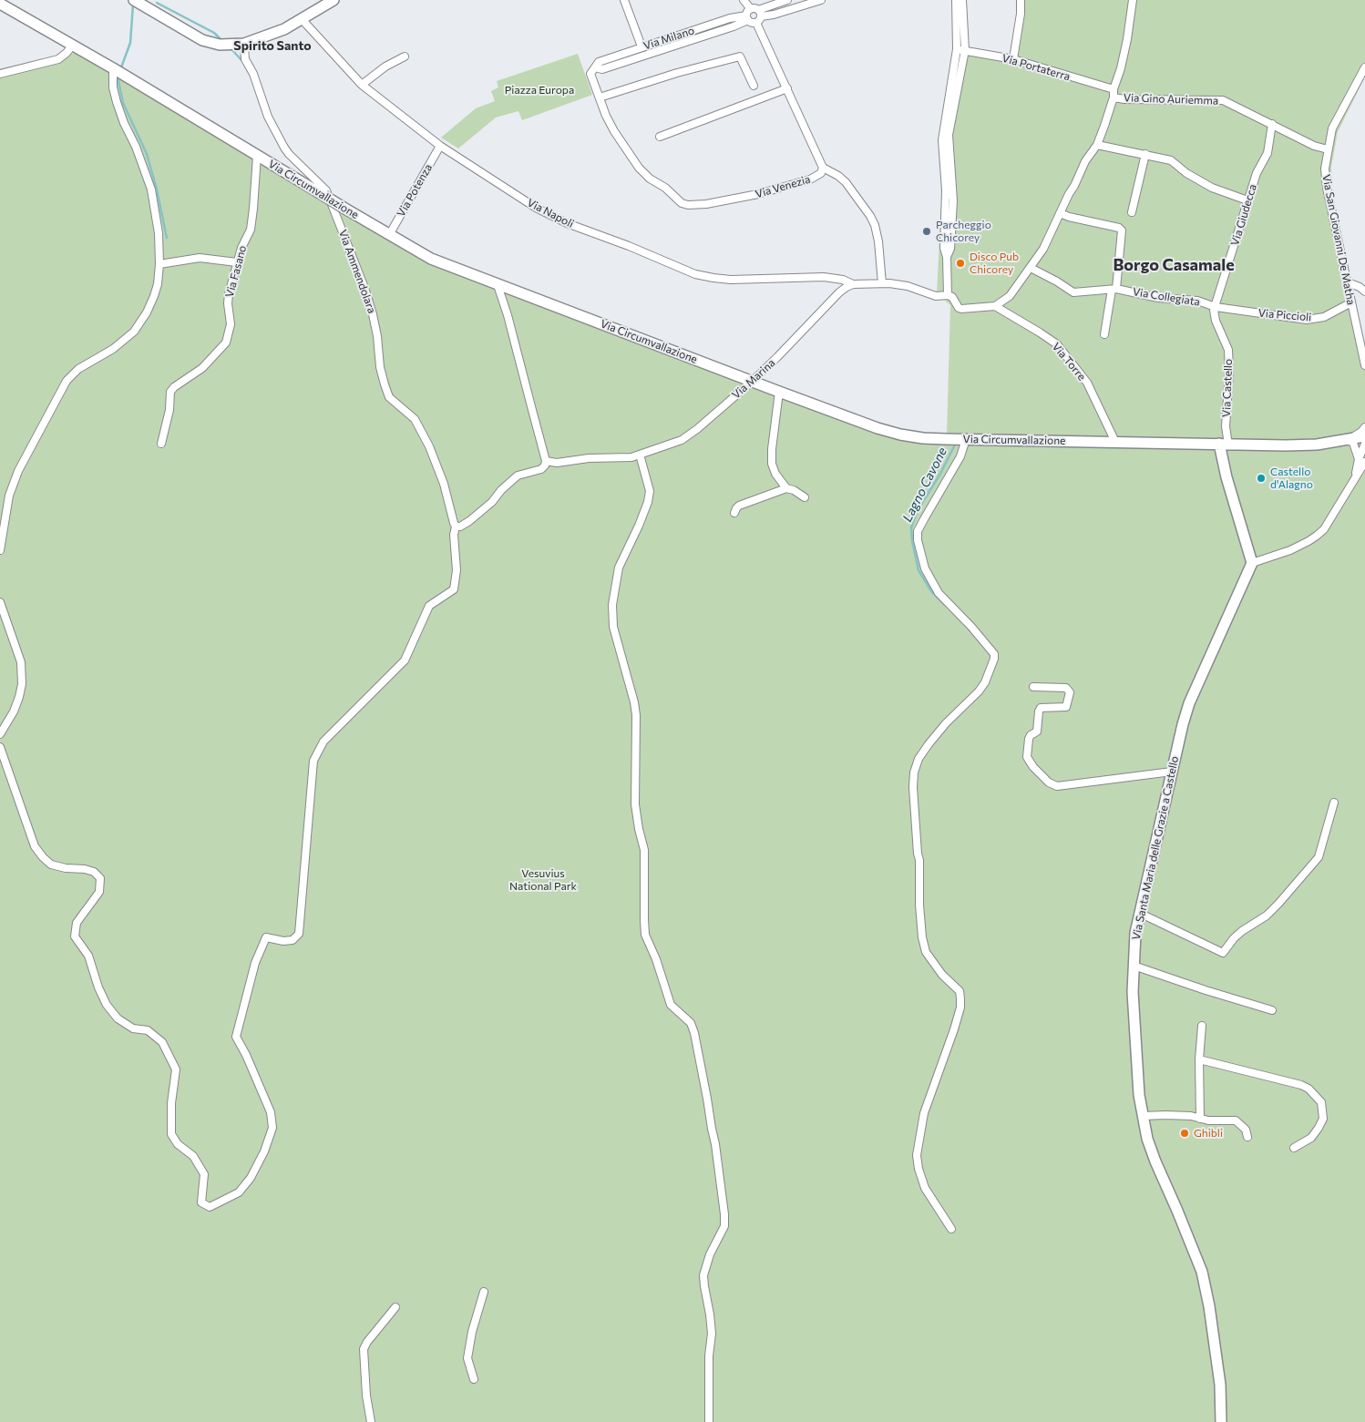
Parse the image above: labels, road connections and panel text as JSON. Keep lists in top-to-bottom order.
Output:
{
  "streets": {
    "main road": ["Via Circumvallazione", "Via Santa Maria delle Grazie a Castello"],
    "street": [
      "Via Milano",
      "Via Portaterra",
      "Via Gino Auriemma",
      "Via Venezia",
      "Via Potenza",
      "Via Napoli",
      "Via Giudecca",
      "Via San Giovanni De Matha",
      "Via Fasano",
      "Via Ammendolara",
      "Via Collegiata",
      "Via Piccioli",
      "Via Torre",
      "Via Marina",
      "Via Castello"
    ]
  },
  "crossings": [
    ["Via Gino Auriemma", "Via Giudecca"],
    ["Via Gino Auriemma", "Via San Giovanni De Matha"],
    ["Via Circumvallazione", "Via Potenza"],
    ["Via Circumvallazione", "Via Fasano"],
    ["Via Circumvallazione", "Via Torre"],
    ["Via Circumvallazione", "Via Marina"],
    ["Via Circumvallazione", "Via Castello"],
    ["Via Potenza", "Via Napoli"],
    ["Via Napoli", "Via Marina"],
    ["Via Giudecca", "Via Collegiata"],
    ["Via Giudecca", "Via Piccioli"],
    ["Via Giudecca", "Via Castello"],
    ["Via San Giovanni De Matha", "Via Piccioli"],
    ["Via Collegiata", "Via Piccioli"],
    ["Via Collegiata", "Via Castello"],
    ["Via Piccioli", "Via Castello"]
  ],
  "districts": ["Spirito Santo", "Borgo Casamale"],
  "water": ["Lagno Cavone"],
  "parks": ["Piazza Europa", "Vesuvius National Park"],
  "places": [
    "Parcheggio Chicorey",
    "Disco Pub Chicorey",
    "Castello d'Alagno",
    "Ghibli"
  ]
}
